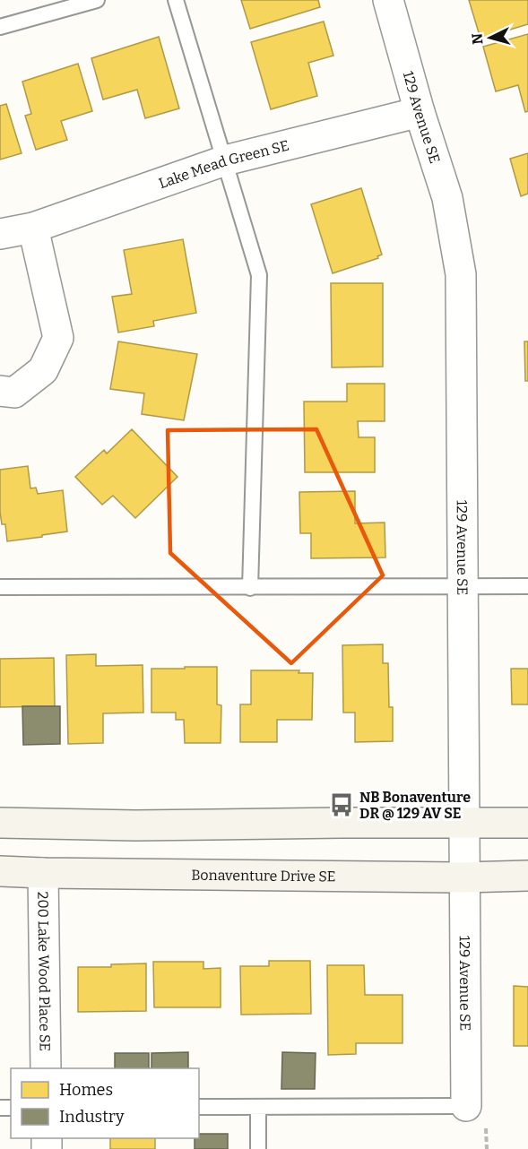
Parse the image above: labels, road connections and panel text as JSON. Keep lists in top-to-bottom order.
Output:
{
  "streets": {
    "street": [
      "129 Avenue SE",
      "Lake Mead Green SE",
      "Bonaventure Drive SE",
      "200 Lake Wood Place SE"
    ]
  },
  "crossings": [
    ["129 Avenue SE", "Lake Mead Green SE"],
    ["129 Avenue SE", "Bonaventure Drive SE"],
    ["Bonaventure Drive SE", "200 Lake Wood Place SE"]
  ],
  "places": {
    "bus stop": ["NB Bonaventure DR @ 129 AV SE"]
  },
  "legend": ["Homes", "Industry"],
  "north": "left"
}
